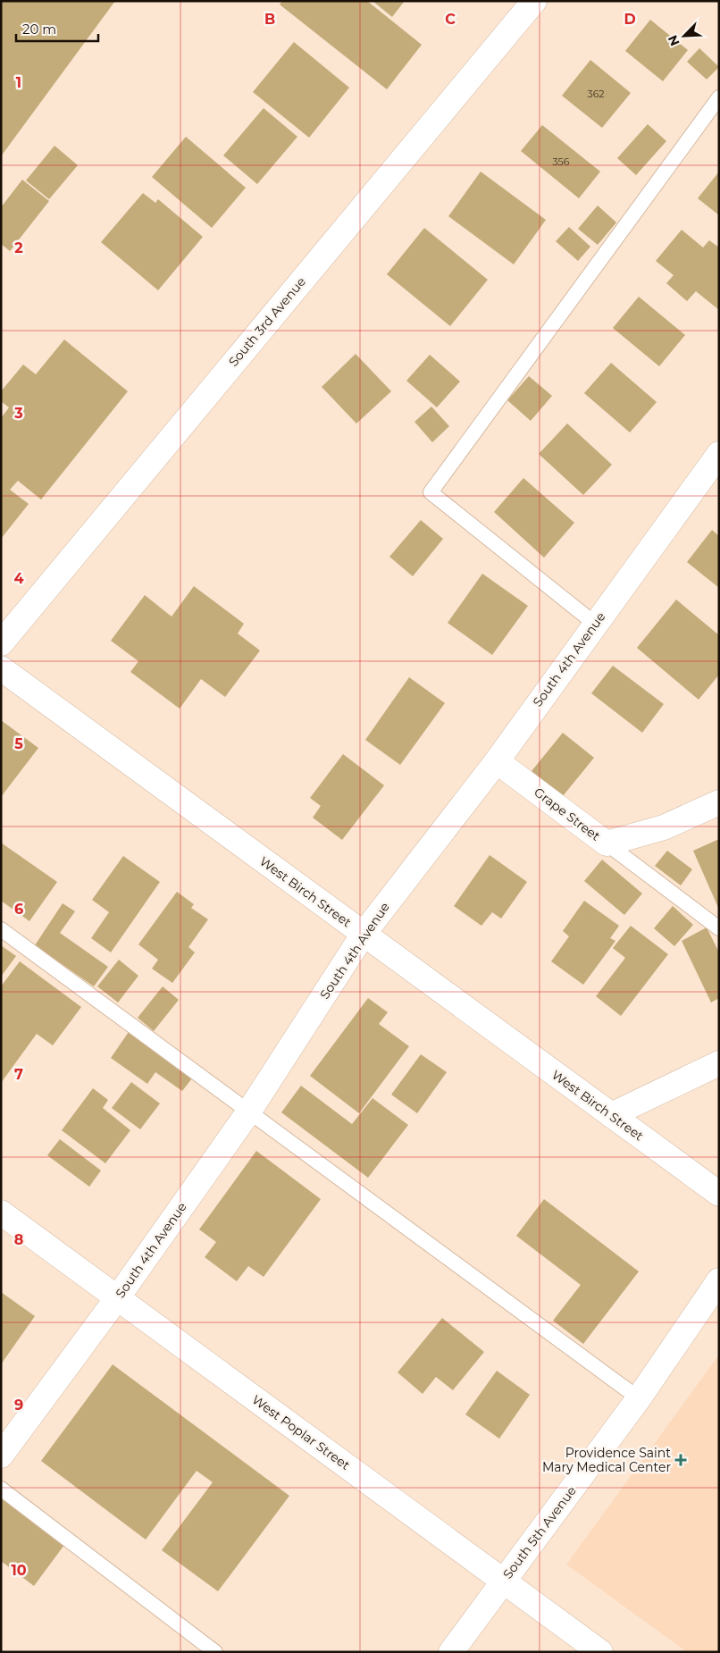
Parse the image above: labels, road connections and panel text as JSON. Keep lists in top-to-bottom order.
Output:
{
  "streets": {
    "street": [
      "South 3rd Avenue",
      "South 4th Avenue",
      "Grape Street",
      "West Birch Street",
      "West Poplar Street",
      "South 5th Avenue"
    ]
  },
  "crossings": [
    ["South 4th Avenue", "Grape Street"],
    ["South 4th Avenue", "West Birch Street"],
    ["South 4th Avenue", "West Poplar Street"],
    ["West Poplar Street", "South 5th Avenue"]
  ],
  "places": {
    "health": ["Providence Saint Mary Medical Center"]
  },
  "house_numbers": ["362", "356"],
  "scale_bar": "20 m",
  "north": "bottom left",
  "grid": {
    "columns": ["B", "C", "D"],
    "rows": [
      "1",
      "2",
      "3",
      "4",
      "5",
      "6",
      "7",
      "8",
      "9",
      "10"
    ]
  }
}
